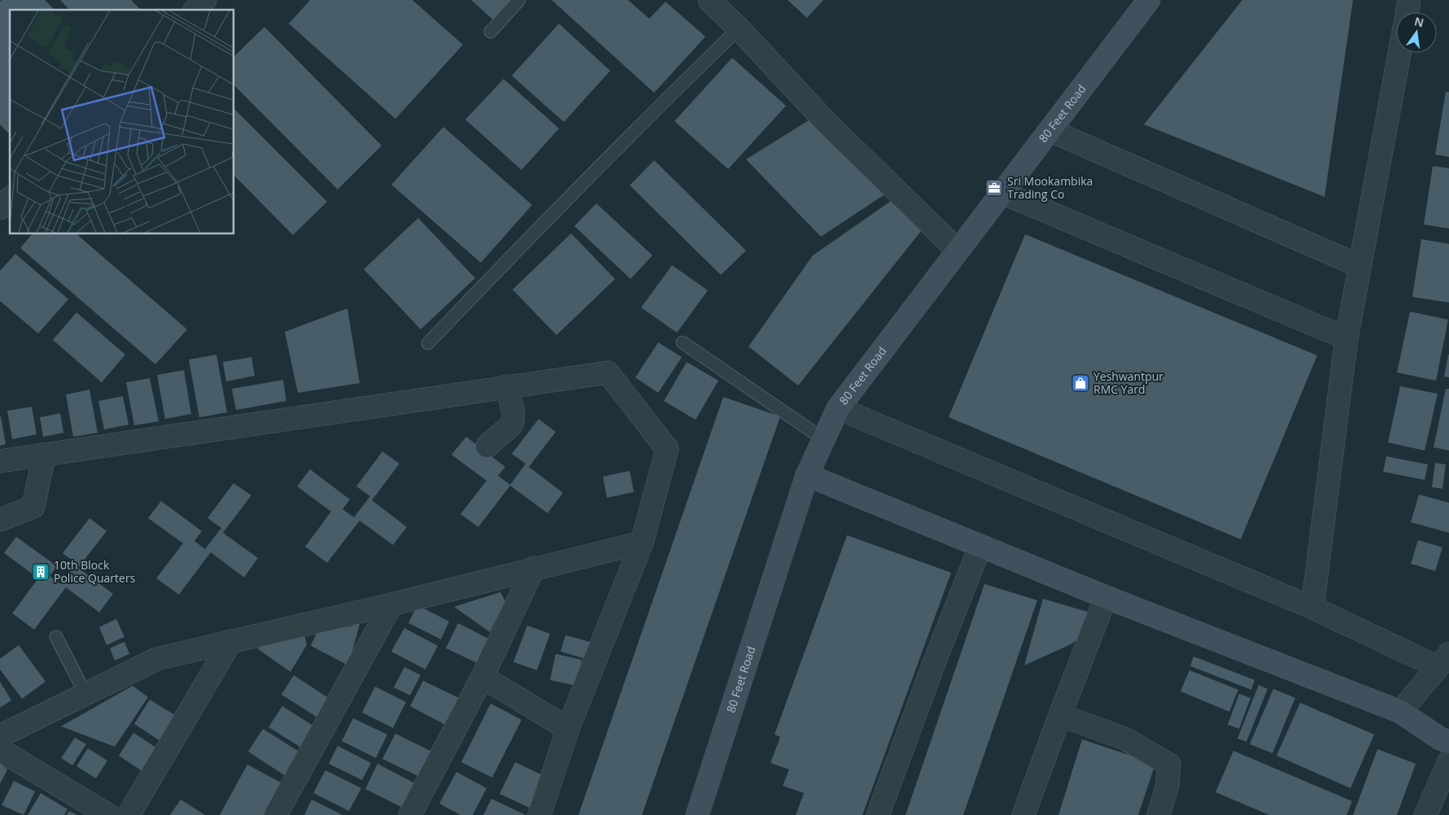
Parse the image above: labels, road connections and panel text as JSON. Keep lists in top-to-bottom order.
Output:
{
  "streets": {
    "street": ["80 Feet Road"]
  },
  "places": {
    "office": ["Sri Mookambika Trading Co"],
    "shop": ["Yeshwantpur RMC Yard"],
    "building": ["10th Block Police Quarters"]
  },
  "north": "top"
}
